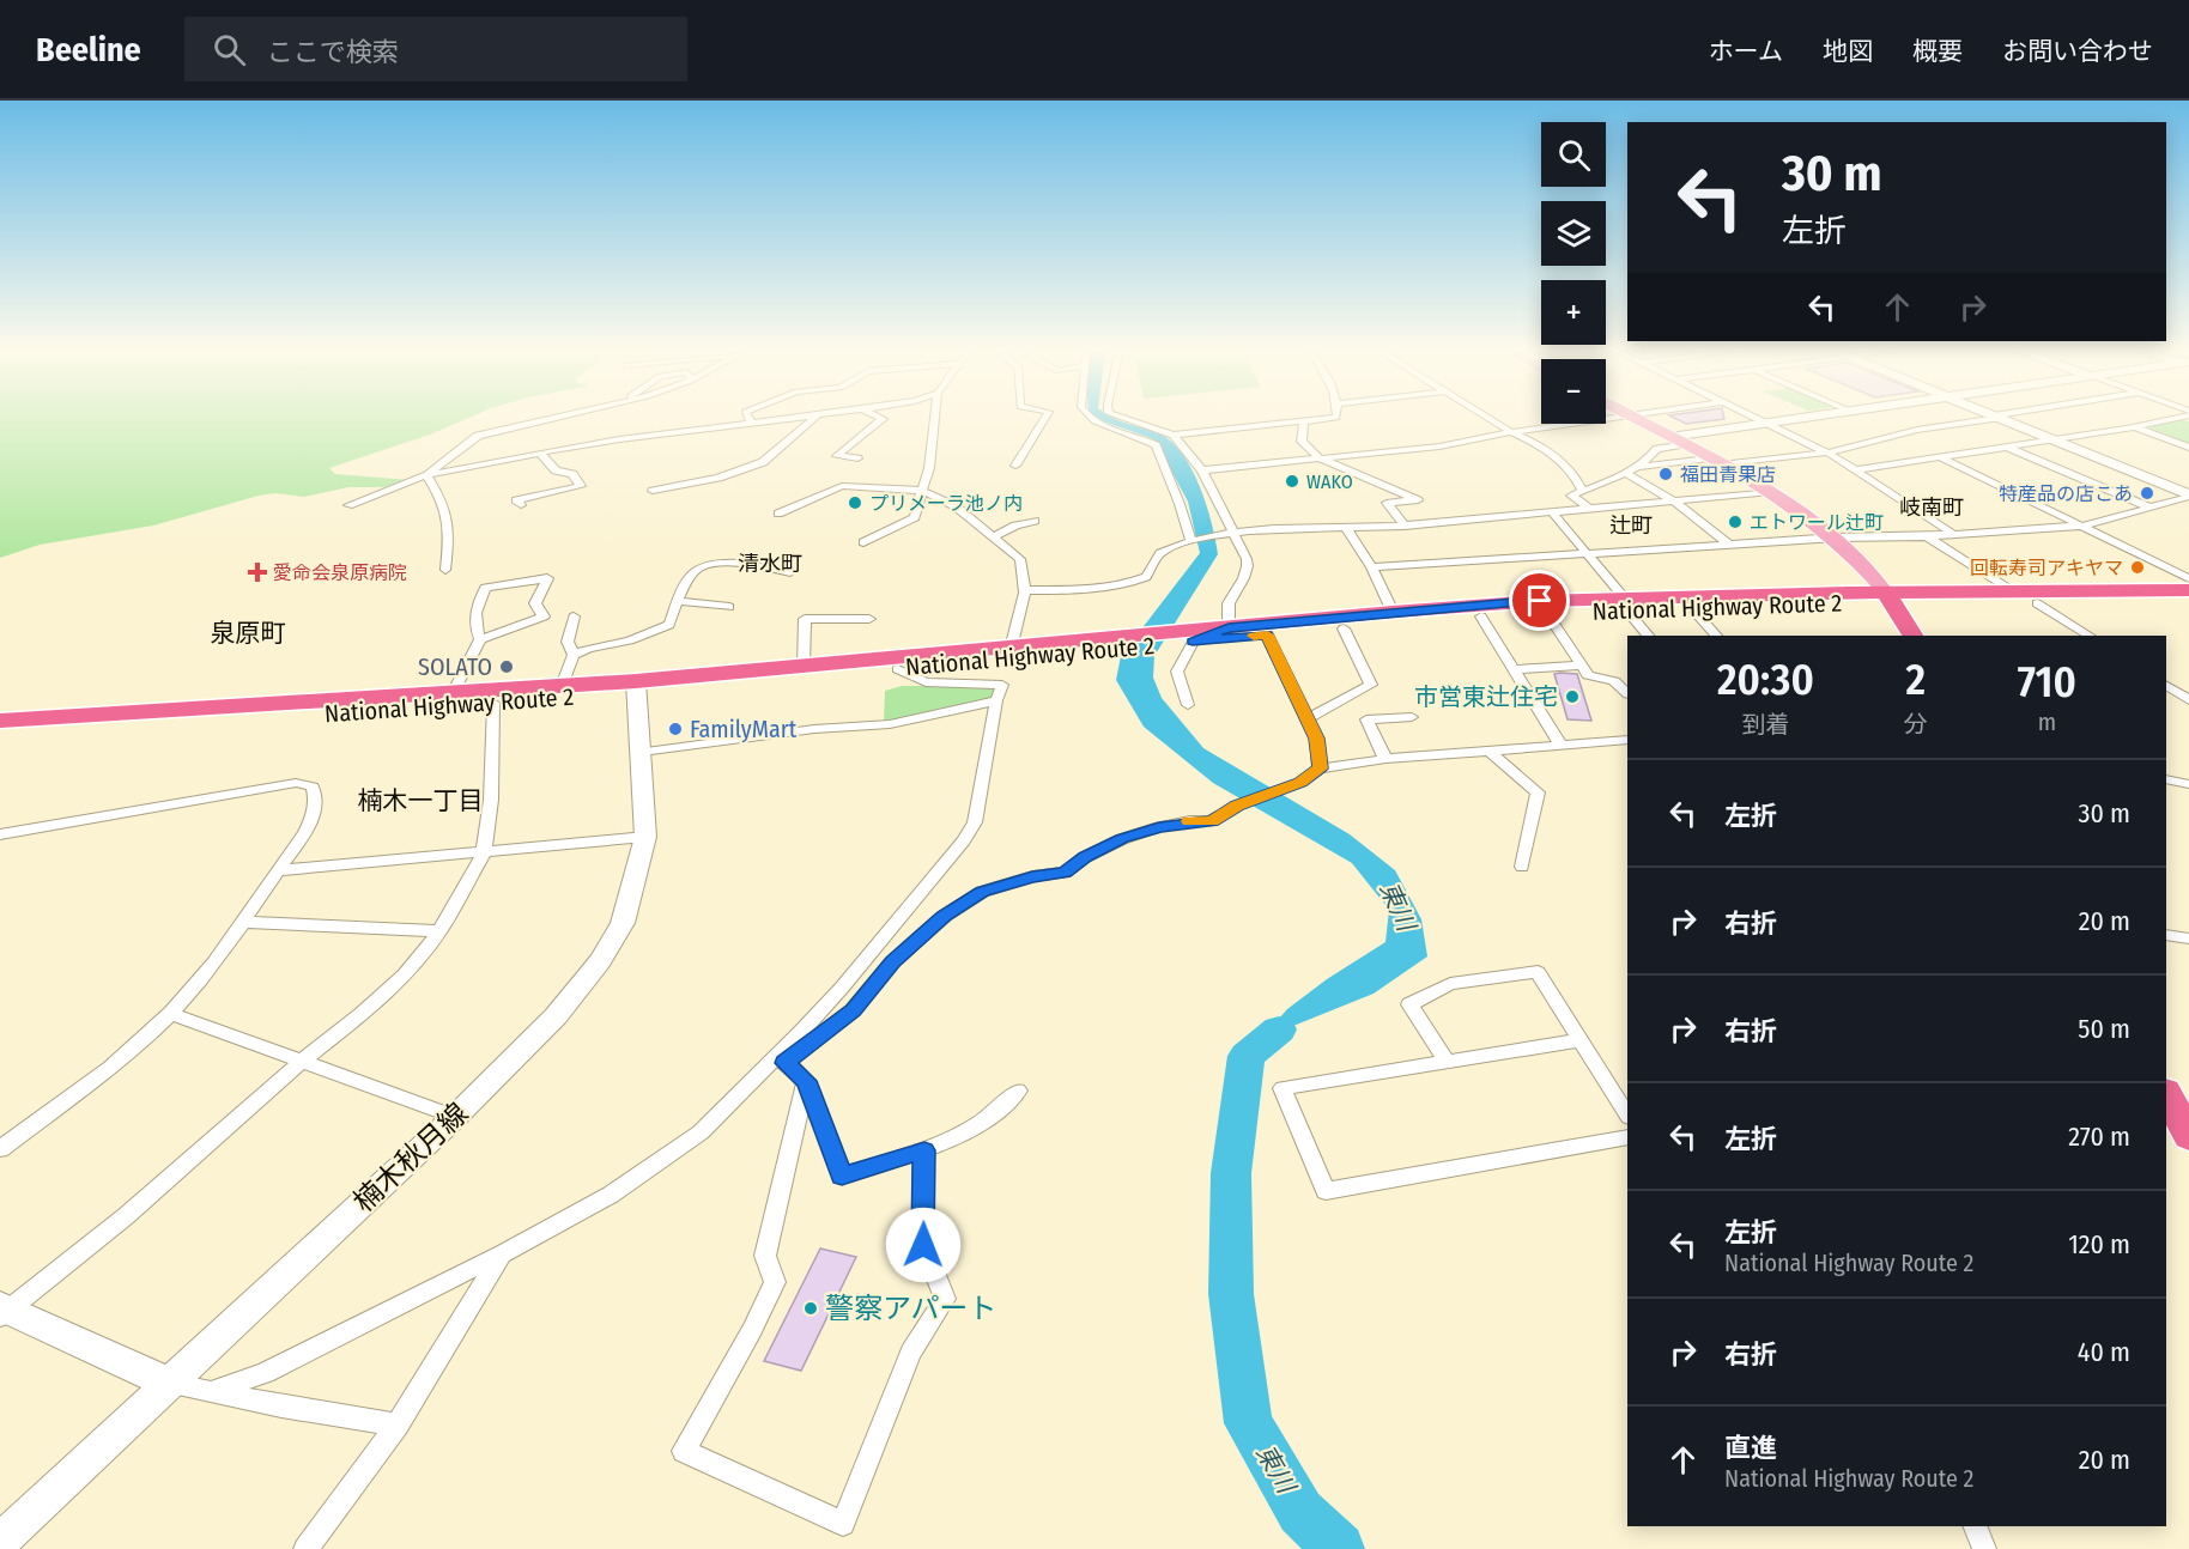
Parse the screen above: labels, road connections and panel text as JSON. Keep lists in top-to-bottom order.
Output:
{
  "streets": {
    "highway": ["National Highway Route 2"],
    "street": ["楠木秋月線"]
  },
  "crossings": [
    ["National Highway Route 2", "楠木秋月線"]
  ],
  "districts": [
    "岐南町",
    "辻町",
    "清水町",
    "泉原町",
    "楠木一丁目"
  ],
  "water": ["東川"],
  "places": {
    "other": [
      "福田青果店",
      "WAKO",
      "特産品の店こあ",
      "プリメーラ池ノ内",
      "エトワール辻町",
      "回転寿司アキヤマ",
      "SOLATO",
      "市営東辻住宅",
      "FamilyMart",
      "警察アパート"
    ],
    "health": ["愛命会泉原病院"]
  },
  "page": {
    "header": "Beeline",
    "search": "ここで検索",
    "nav": [
      "ホーム",
      "地図",
      "概要",
      "お問い合わせ"
    ],
    "map_buttons": ["+", "−"],
    "turn": ["30 m", "左折"],
    "eta": [
      "20:30",
      "到着",
      "2",
      "分",
      "710",
      "m"
    ],
    "list": [
      {
        "name": "左折",
        "value": "30 m"
      },
      {
        "name": "右折",
        "value": "20 m"
      },
      {
        "name": "右折",
        "value": "50 m"
      },
      {
        "name": "左折",
        "value": "270 m"
      },
      {
        "name": "左折",
        "note": "National Highway Route 2",
        "value": "120 m"
      },
      {
        "name": "右折",
        "value": "40 m"
      },
      {
        "name": "直進",
        "note": "National Highway Route 2",
        "value": "20 m"
      }
    ]
  }
}
